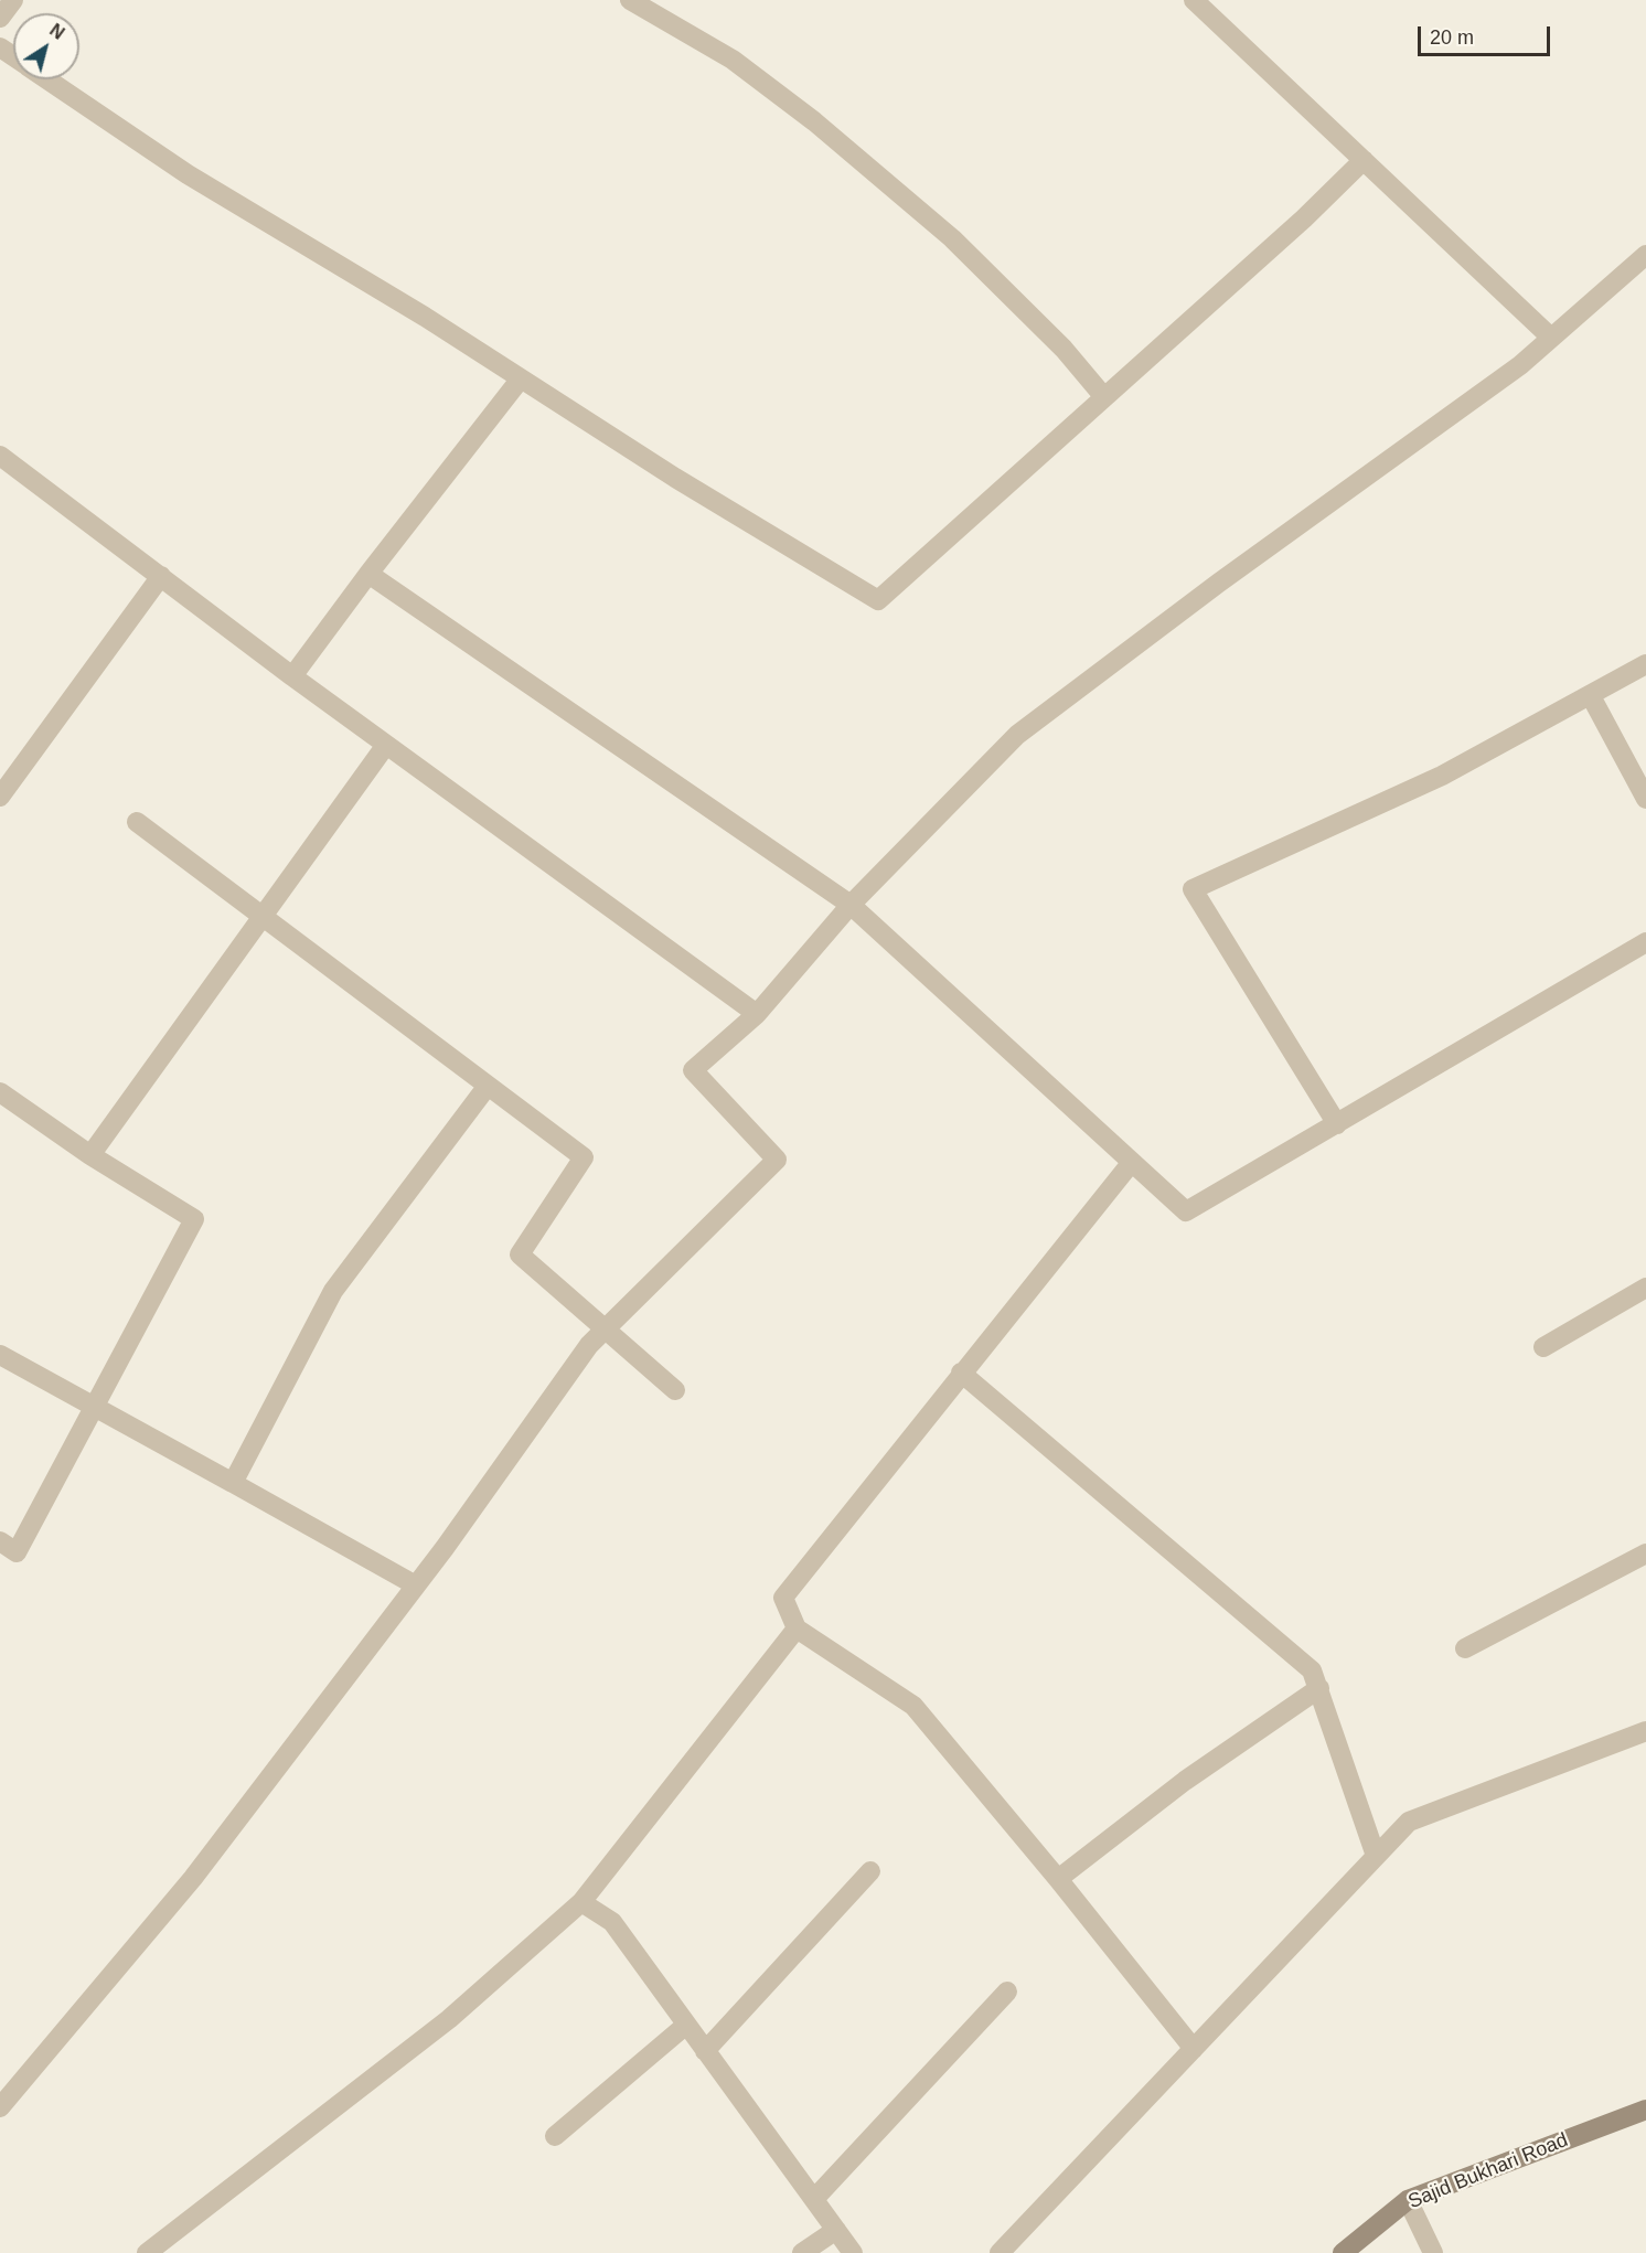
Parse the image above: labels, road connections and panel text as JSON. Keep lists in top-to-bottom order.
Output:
{
  "streets": {
    "street": ["Sajid Bukhari Road"]
  },
  "scale_bar": "20 m",
  "north": "top right"
}
